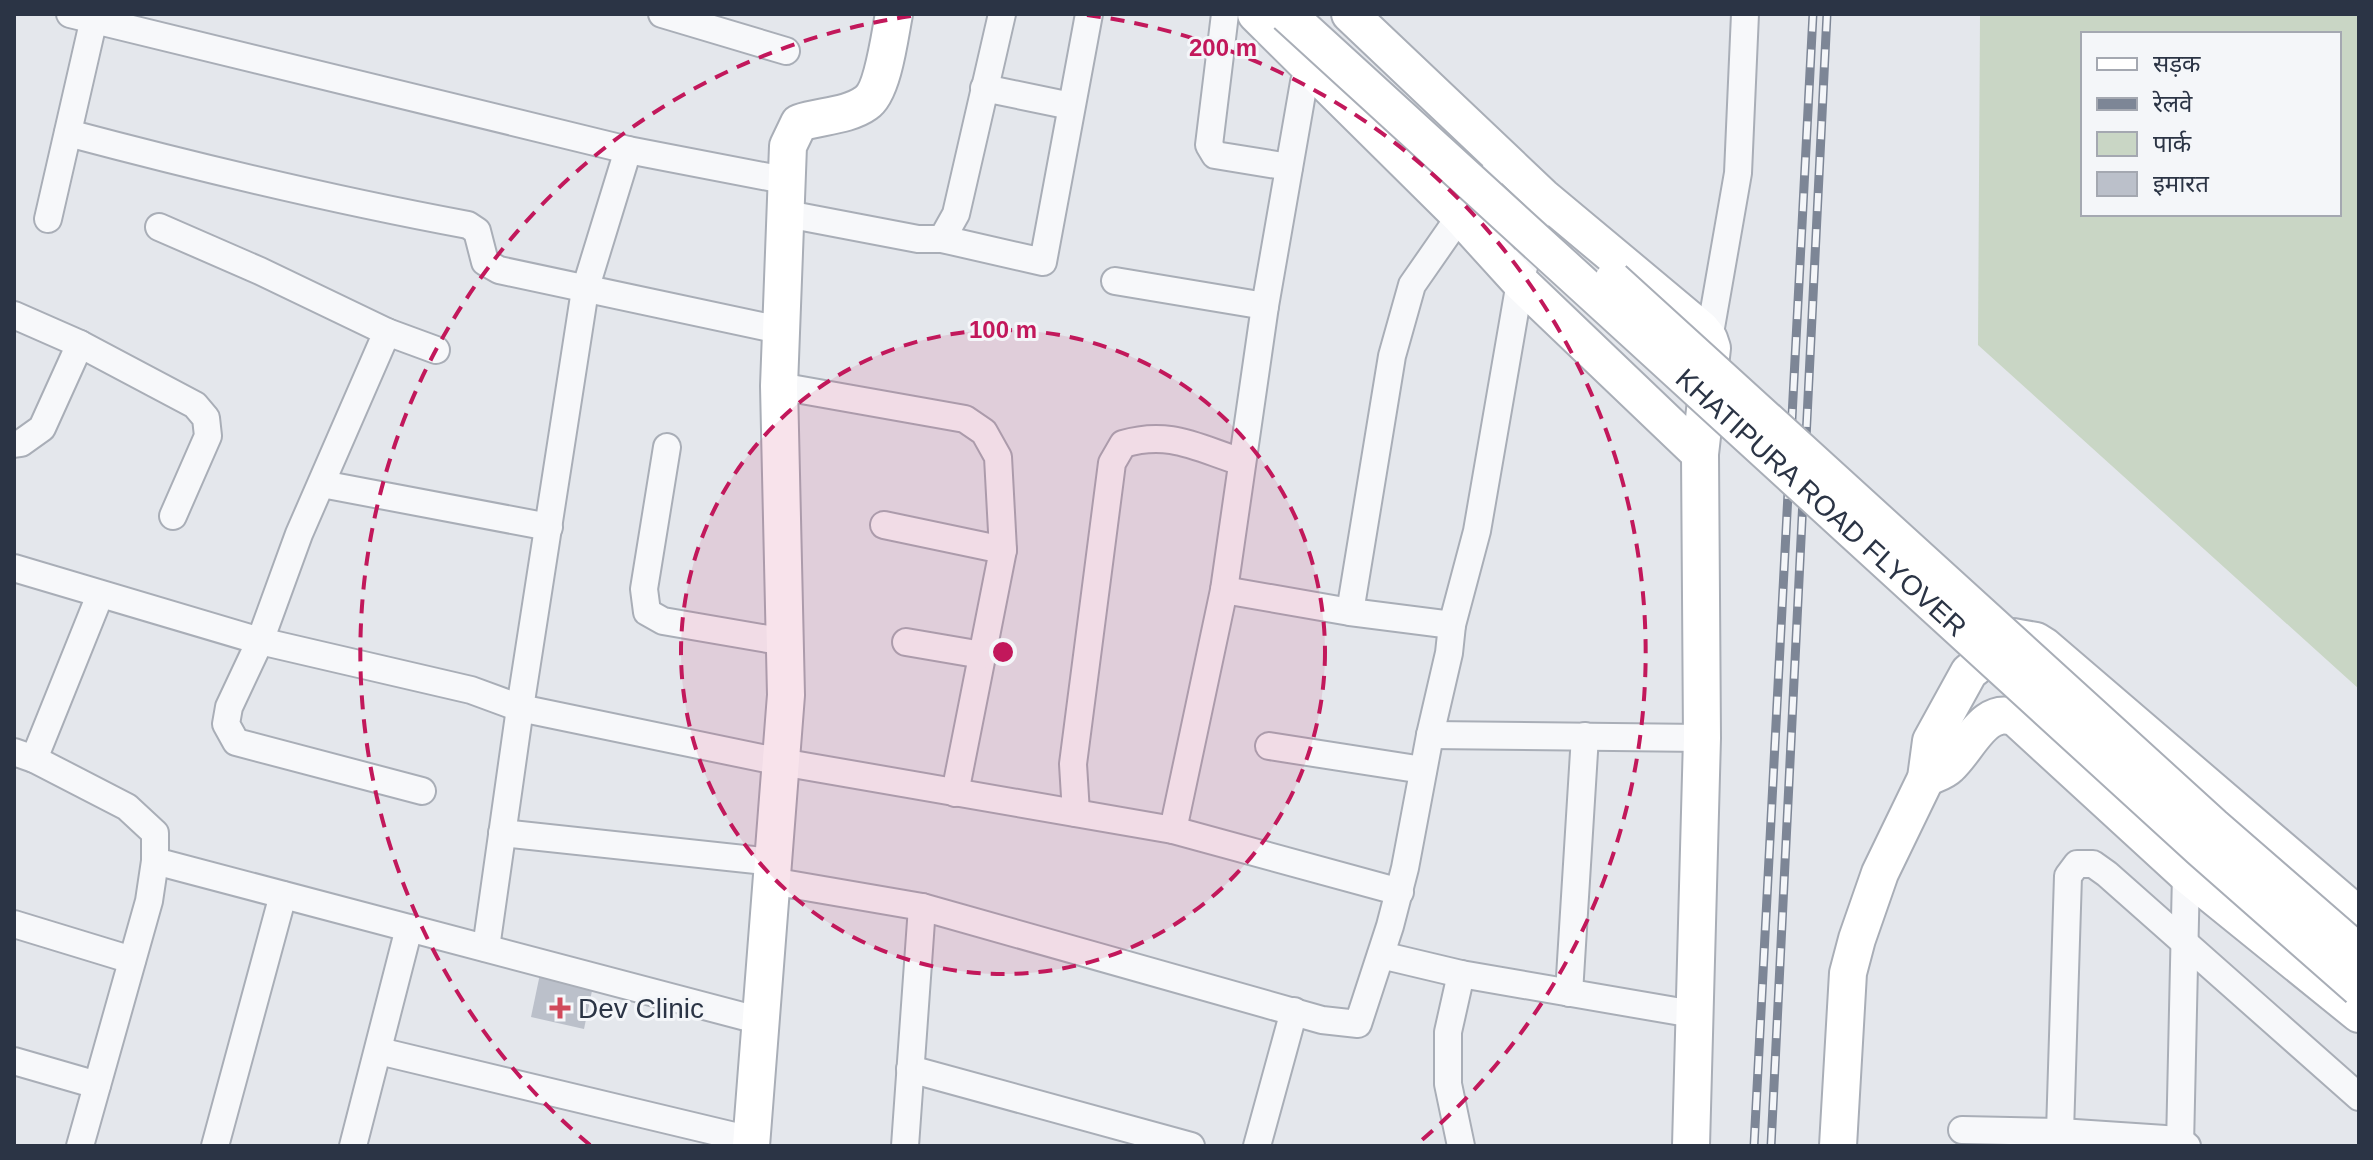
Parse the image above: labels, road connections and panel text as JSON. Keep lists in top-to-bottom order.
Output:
{
  "streets": {
    "street": ["KHATIPURA ROAD FLYOVER"]
  },
  "places": {
    "health": ["Dev Clinic"]
  },
  "legend": [
    "सड़क",
    "रेलवे",
    "पार्क",
    "इमारत"
  ],
  "rings": ["200 m", "100 m"]
}
